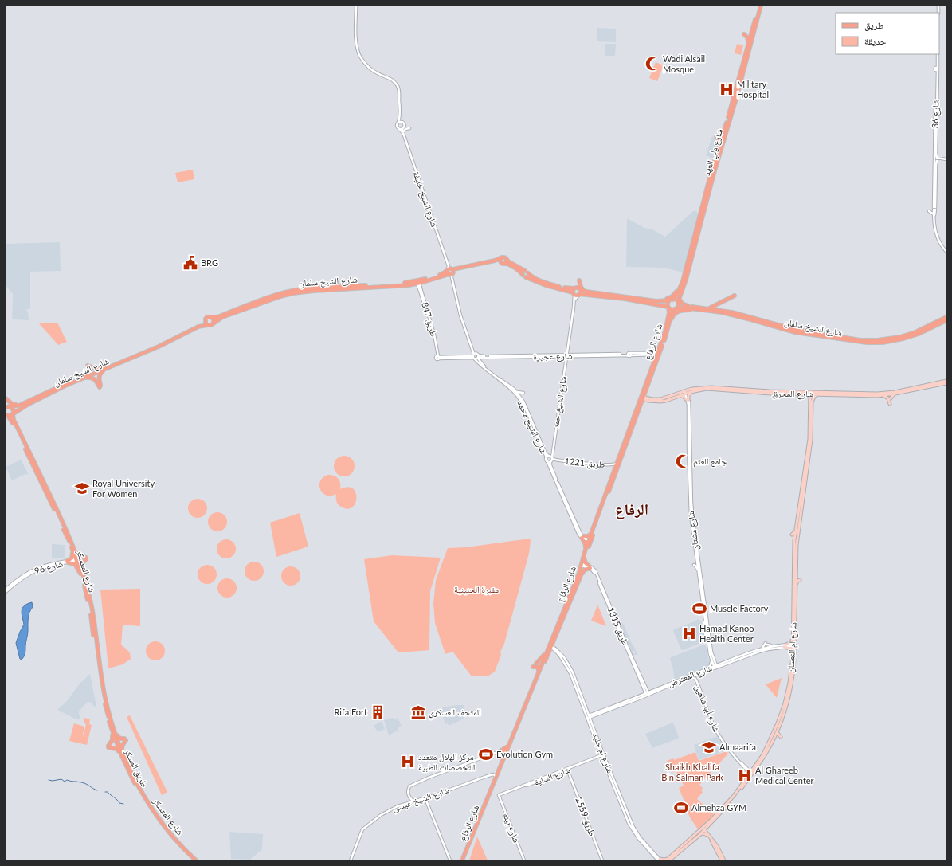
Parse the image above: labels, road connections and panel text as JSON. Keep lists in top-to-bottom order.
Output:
{
  "streets": {
    "main road": [
      "شارع ولي العهد",
      "شارع الشيخ سلمان",
      "شارع الرفاع",
      "شارع المحرق",
      "شارع المعسكر",
      "شارع ام النعسان",
      "طريق المسكر"
    ],
    "street": [
      "شارع 36",
      "شارع الشيخ خليفة",
      "طريق 847",
      "شارع عجيرة",
      "شارع الشيخ حمد",
      "شارع الشيخ محمد",
      "طريق 1221",
      "شارع مشتان",
      "شارع 96",
      "طريق 1315",
      "شارع المعترض",
      "شارع أبو شاهين",
      "شارع ام جليد",
      "شارع الساية",
      "شارع الشيخ عيسى",
      "طريق 2559",
      "شارع بينه"
    ]
  },
  "crossings": [
    ["شارع ولي العهد", "شارع الشيخ سلمان"],
    ["شارع ولي العهد", "شارع الرفاع"],
    ["شارع الشيخ خليفة", "شارع الشيخ سلمان"],
    ["شارع الشيخ خليفة", "شارع الشيخ محمد"],
    ["شارع الشيخ سلمان", "طريق 847"],
    ["شارع الشيخ سلمان", "شارع الرفاع"],
    ["شارع الشيخ سلمان", "شارع الشيخ محمد"],
    ["شارع الشيخ سلمان", "شارع المعسكر"],
    ["طريق 847", "شارع عجيرة"],
    ["شارع الرفاع", "شارع عجيرة"],
    ["شارع الرفاع", "شارع المحرق"],
    ["شارع الرفاع", "طريق 1221"],
    ["شارع الرفاع", "شارع ام جليد"],
    ["شارع الرفاع", "شارع الشيخ عيسى"],
    ["شارع عجيرة", "شارع الشيخ حمد"],
    ["شارع عجيرة", "شارع الشيخ محمد"],
    ["شارع المحرق", "شارع مشتان"],
    ["شارع المحرق", "شارع ام النعسان"],
    ["شارع الشيخ حمد", "شارع الشيخ محمد"],
    ["شارع الشيخ حمد", "طريق 1221"],
    ["شارع الشيخ محمد", "طريق 1221"],
    ["شارع مشتان", "شارع المعترض"],
    ["شارع 96", "شارع المعسكر"],
    ["شارع المعسكر", "طريق المسكر"],
    ["طريق 1315", "شارع المعترض"],
    ["شارع ام النعسان", "شارع المعترض"],
    ["شارع ام النعسان", "شارع أبو شاهين"],
    ["شارع المعترض", "شارع أبو شاهين"],
    ["شارع المعترض", "شارع ام جليد"],
    ["شارع ام جليد", "شارع الساية"],
    ["شارع الساية", "طريق 2559"],
    ["شارع الساية", "شارع بينه"]
  ],
  "districts": ["الرفاع"],
  "parks": ["مقبرة الحنينية", "Shaikh Khalifa Bin Salman Park"],
  "places": {
    "mosque": ["Wadi Alsail Mosque", "جامع الغتم"],
    "hospital": [
      "Military Hospital",
      "Hamad Kanoo Health Center",
      "مركز الهلال متعدد التخصصات الطبية",
      "Al Ghareeb Medical Center"
    ],
    "public building": ["BRG"],
    "school or university": ["Royal University For Women", "Almaarifa"],
    "sports": ["Muscle Factory", "Evolution Gym", "Almehza GYM"],
    "building": ["Rifa Fort"],
    "museum": ["المتحف العسكري"]
  },
  "legend": ["طريق", "حديقة"]
}
